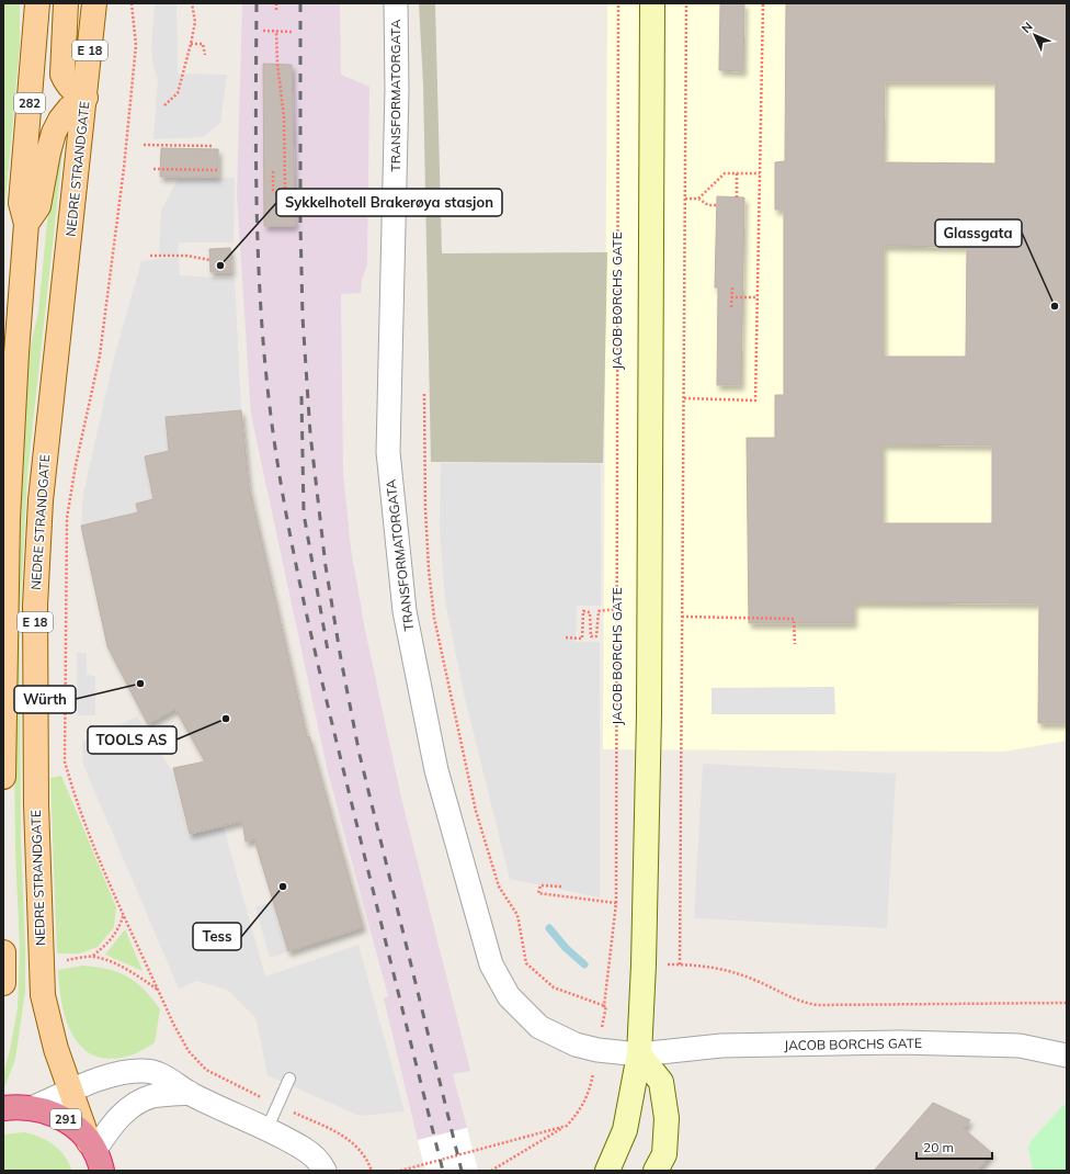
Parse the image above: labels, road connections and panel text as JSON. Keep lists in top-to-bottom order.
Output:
{
  "streets": {
    "highway": ["291"],
    "main road": ["E 18", "282", "NEDRE STRANDGATE"],
    "street": ["TRANSFORMATORGATA", "JACOB BORCHS GATE"]
  },
  "crossings": [
    ["TRANSFORMATORGATA", "JACOB BORCHS GATE"],
    ["282", "NEDRE STRANDGATE"],
    ["NEDRE STRANDGATE", "291"]
  ],
  "places": [
    "Sykkelhotell Brakerøya stasjon",
    "Glassgata",
    "Würth",
    "TOOLS AS",
    "Tess"
  ],
  "scale_bar": "20 m",
  "north": "top left"
}
